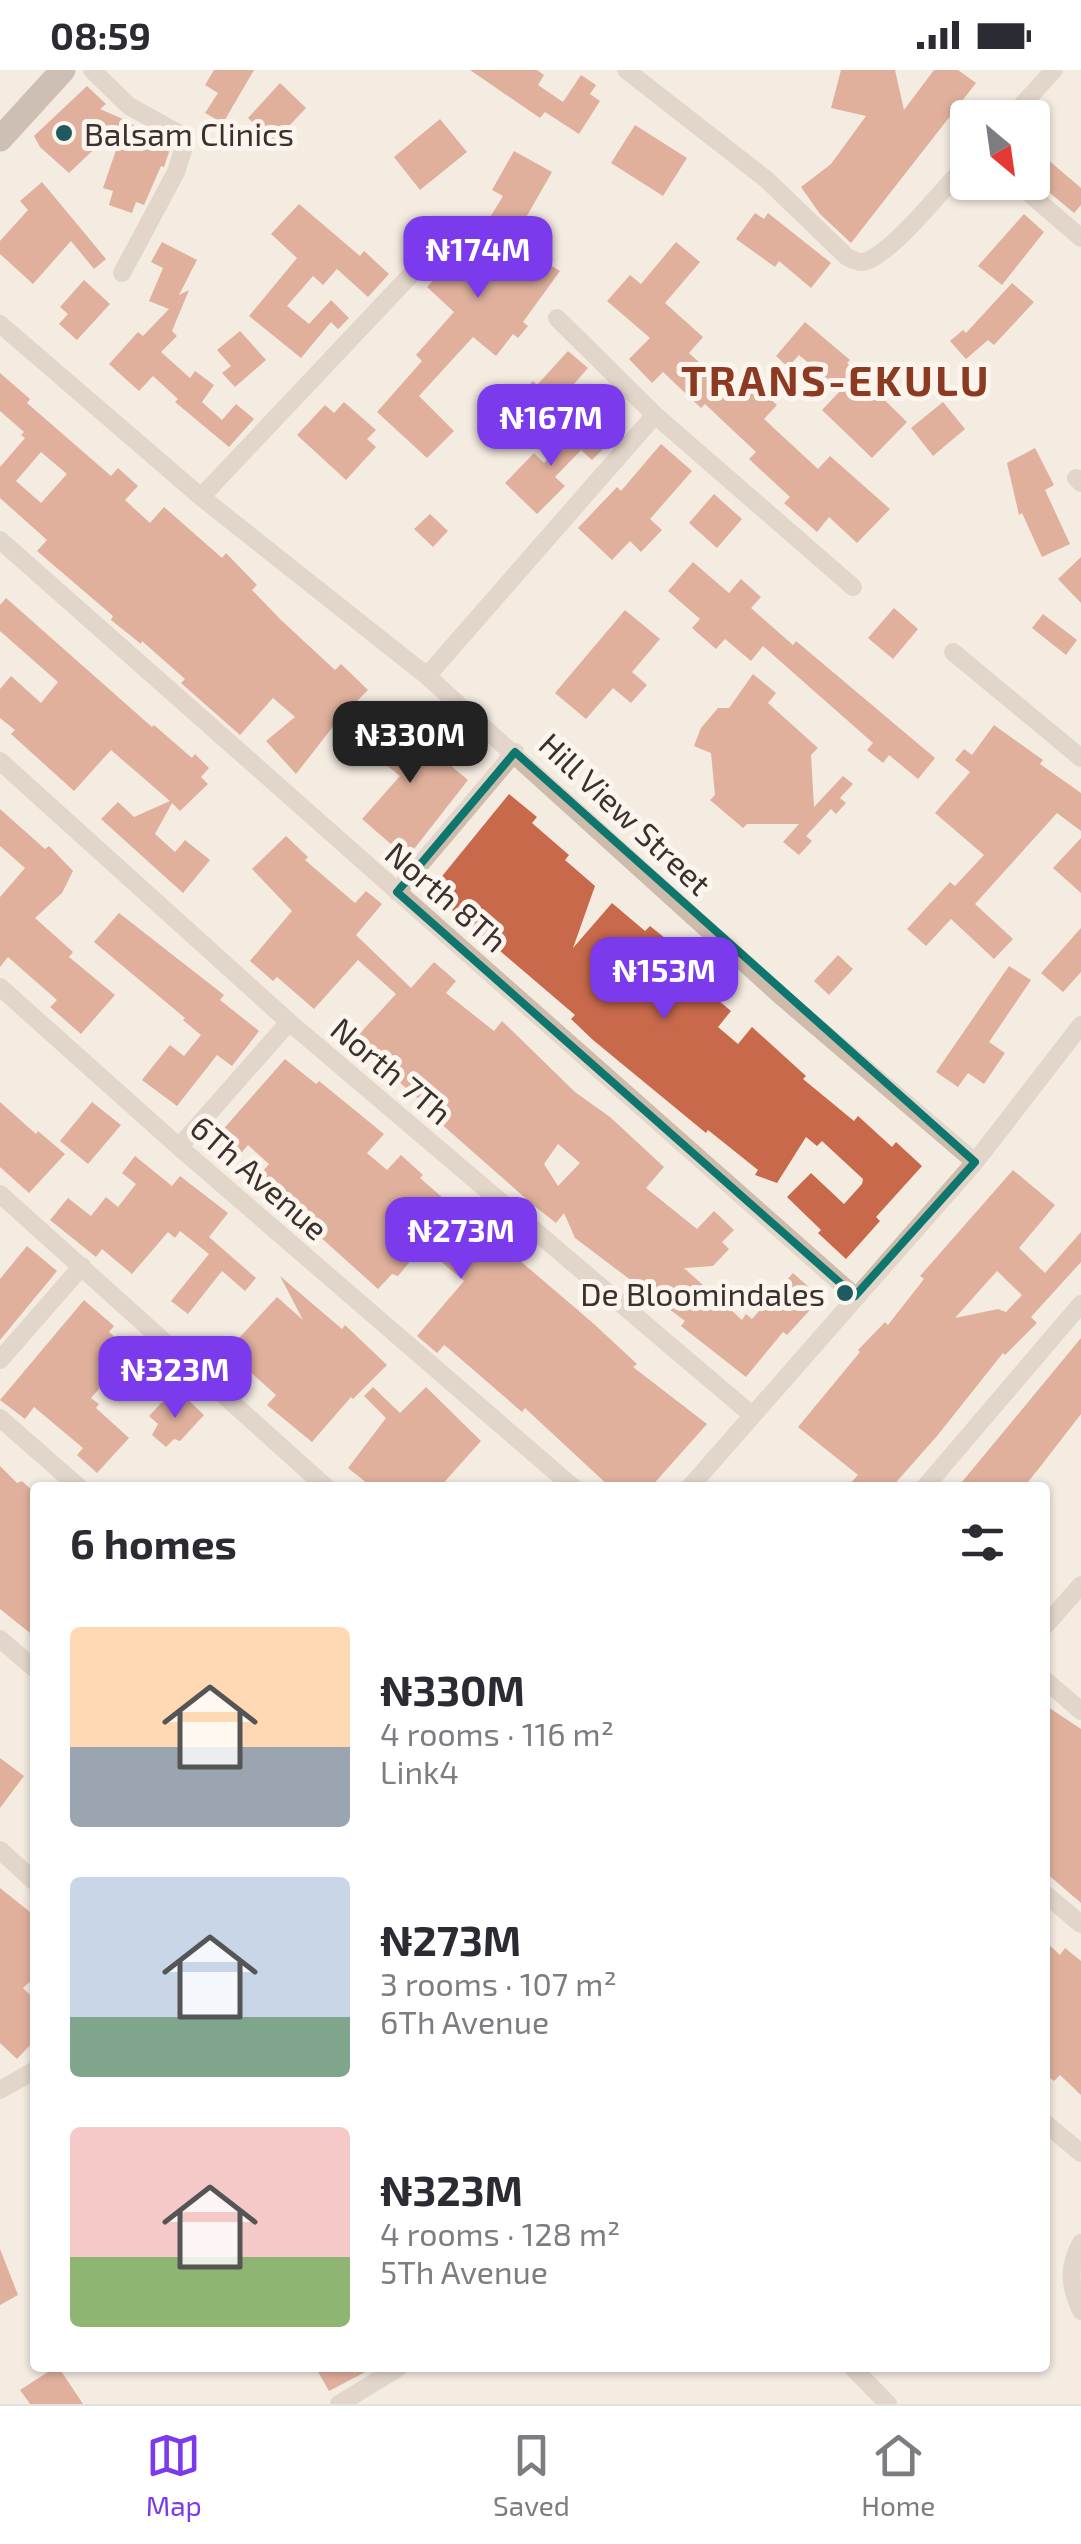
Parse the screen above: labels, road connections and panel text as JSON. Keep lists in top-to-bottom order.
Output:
{
  "streets": {
    "street": [
      "Hill View Street",
      "North 8Th",
      "North 7Th",
      "6Th Avenue"
    ]
  },
  "districts": ["TRANS-EKULU"],
  "places": ["Balsam Clinics", "De Bloomindales"],
  "north": "bottom right",
  "page": {
    "status": "08:59",
    "price": [
      "₦174M",
      "₦167M",
      "₦330M",
      "₦153M",
      "₦273M",
      "₦323M"
    ],
    "heading": "6 homes",
    "list": [
      {
        "name": "₦330M",
        "note": "4 rooms · 116 m² · Link4"
      },
      {
        "name": "₦273M",
        "note": "3 rooms · 107 m² · 6Th Avenue"
      },
      {
        "name": "₦323M",
        "note": "4 rooms · 128 m² · 5Th Avenue"
      }
    ],
    "tabs": ["Map", "Saved", "Home"]
  }
}
